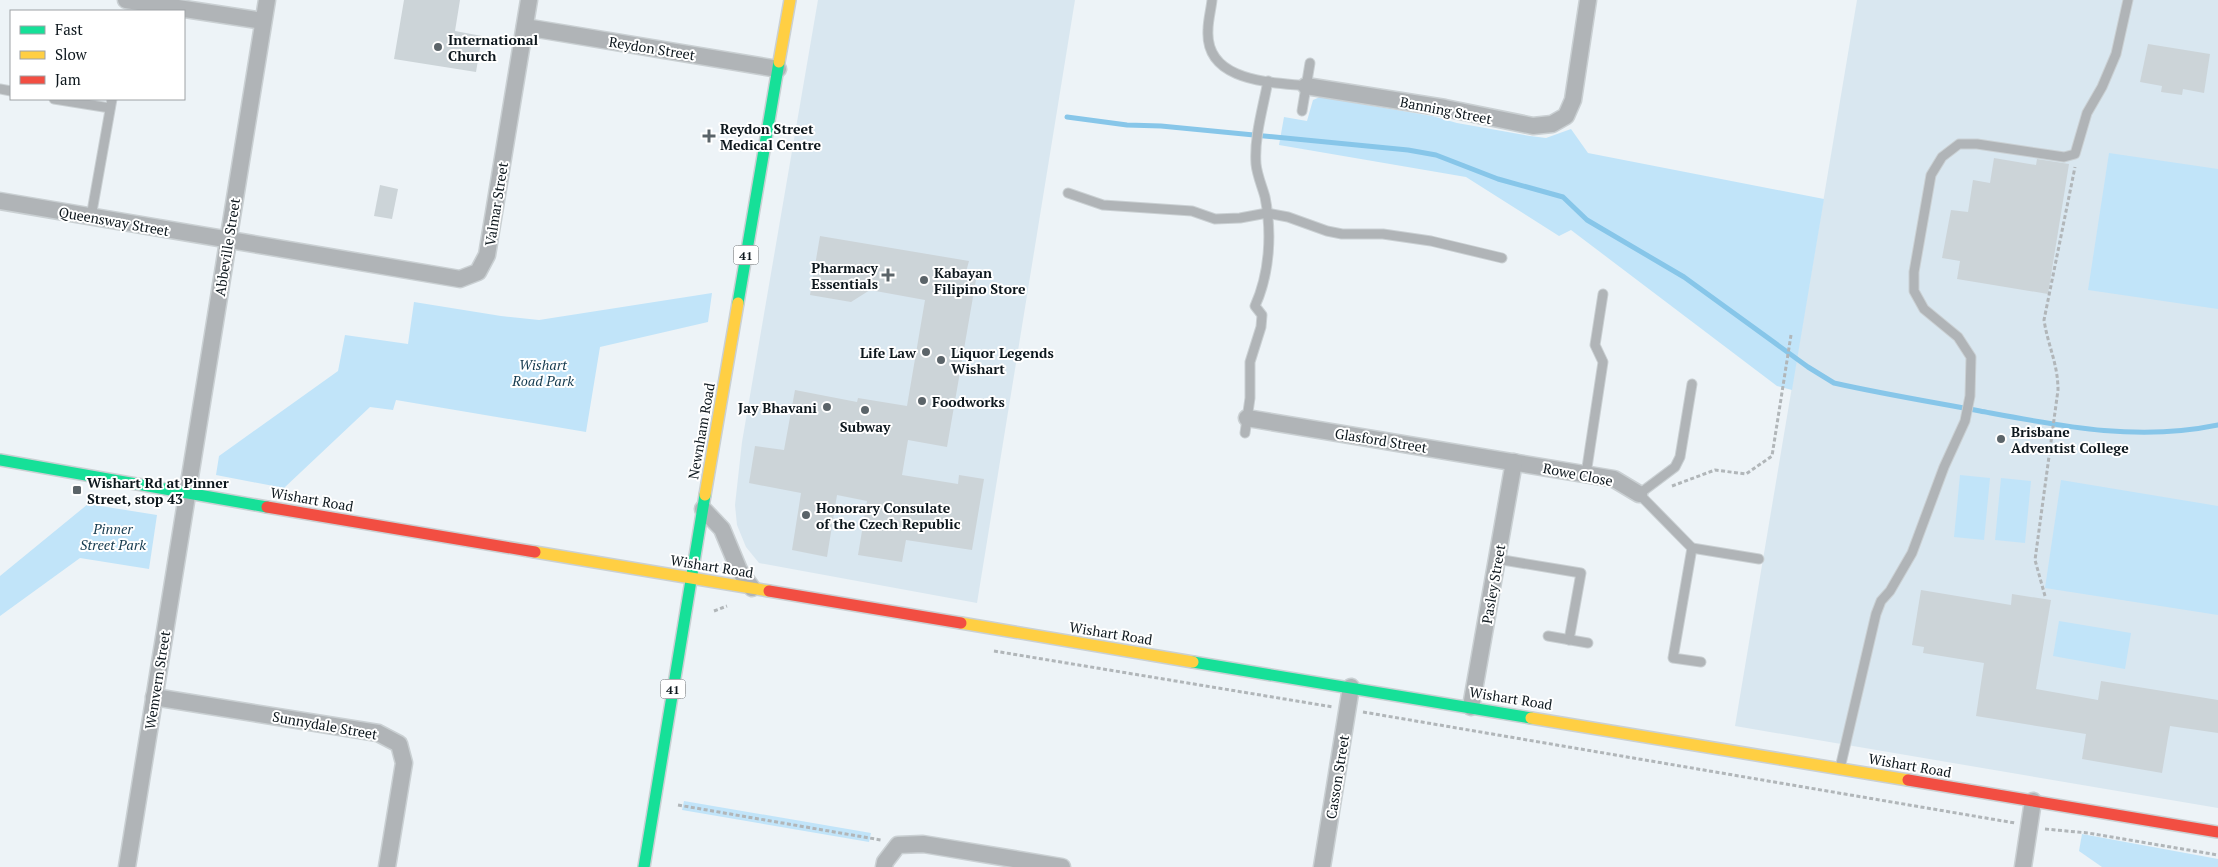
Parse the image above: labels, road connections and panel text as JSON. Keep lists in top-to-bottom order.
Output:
{
  "streets": {
    "street": [
      "Reydon Street",
      "Banning Street",
      "Valmar Street",
      "Queensway Street",
      "Abbeville Street",
      "41",
      "Newnham Road",
      "Glasford Street",
      "Rowe Close",
      "Wishart Road",
      "Pasley Street",
      "Wemvern Street",
      "Sunnydale Street",
      "Casson Street"
    ]
  },
  "crossings": [
    ["Reydon Street", "Valmar Street"],
    ["Reydon Street", "Newnham Road"],
    ["Valmar Street", "Queensway Street"],
    ["Valmar Street", "Abbeville Street"],
    ["Queensway Street", "Abbeville Street"],
    ["Abbeville Street", "Wishart Road"],
    ["Abbeville Street", "Wemvern Street"],
    ["Newnham Road", "Wishart Road"],
    ["Glasford Street", "Rowe Close"],
    ["Glasford Street", "Pasley Street"],
    ["Rowe Close", "Pasley Street"],
    ["Wishart Road", "Pasley Street"],
    ["Wishart Road", "Wemvern Street"],
    ["Wishart Road", "Casson Street"],
    ["Wemvern Street", "Sunnydale Street"]
  ],
  "parks": ["Wishart Road Park", "Pinner Street Park"],
  "places": {
    "other": [
      "International Church",
      "Kabayan Filipino Store",
      "Life Law",
      "Liquor Legends Wishart",
      "Foodworks",
      "Jay Bhavani",
      "Subway",
      "Brisbane Adventist College",
      "Honorary Consulate of the Czech Republic"
    ],
    "health": ["Reydon Street Medical Centre", "Pharmacy Essentials"],
    "transit": ["Wishart Rd at Pinner Street, stop 43"]
  },
  "legend": ["Fast", "Slow", "Jam"]
}
